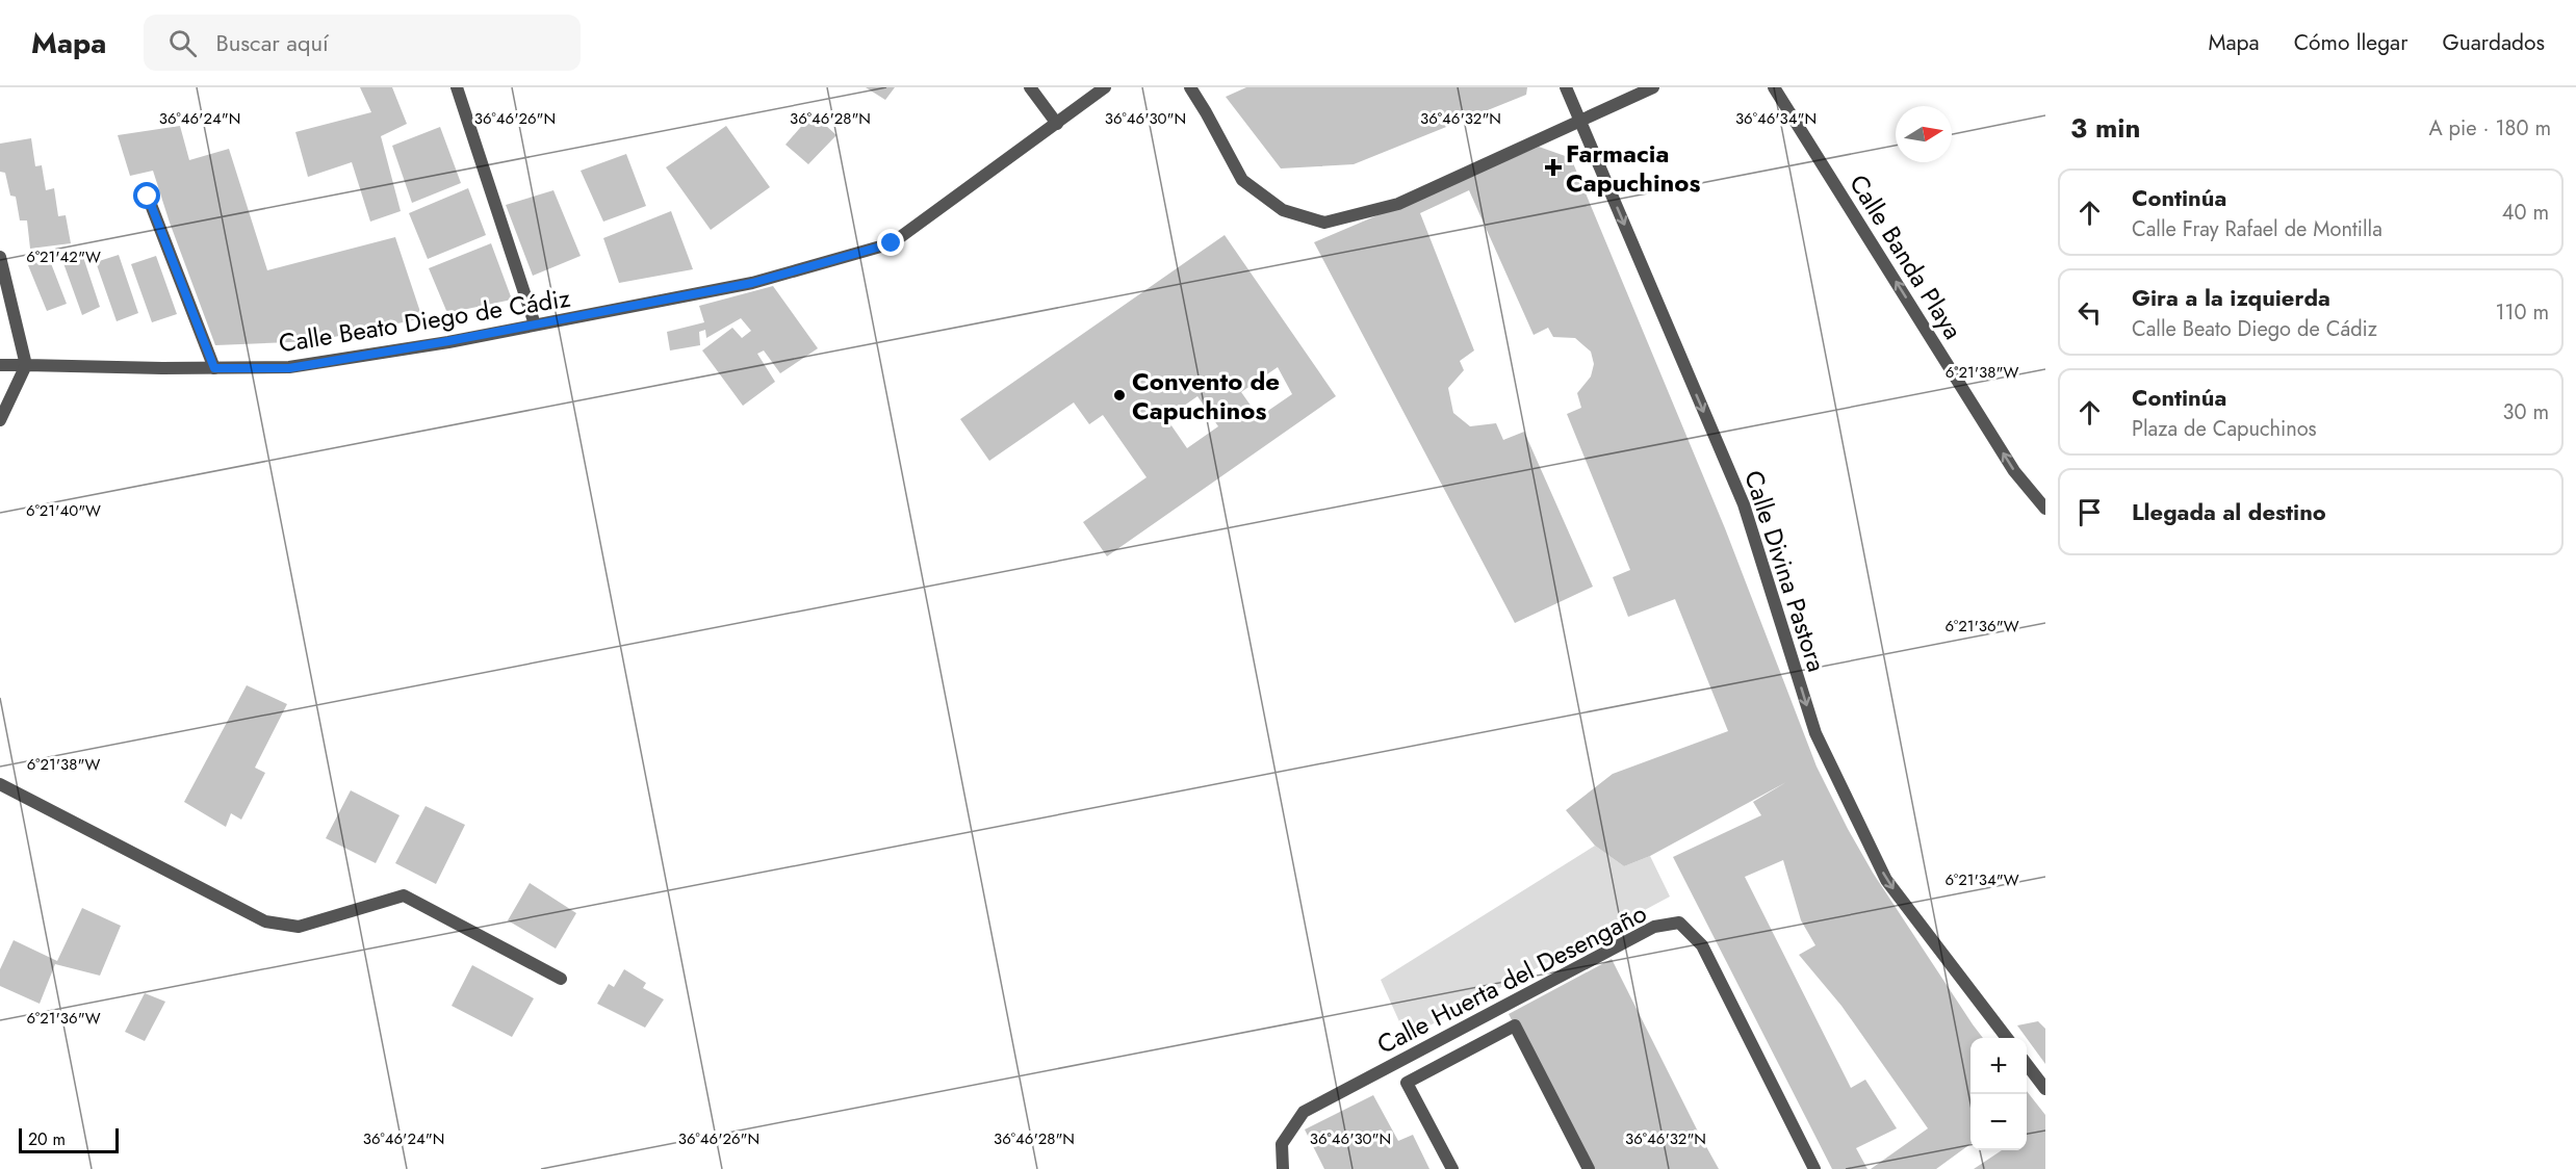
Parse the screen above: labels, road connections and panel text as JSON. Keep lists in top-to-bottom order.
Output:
{
  "streets": {
    "street": [
      "Calle Banda Playa",
      "Calle Beato Diego de Cádiz",
      "Calle Divina Pastora",
      "Calle Huerta del Desengaño"
    ]
  },
  "one_way": ["Calle Banda Playa", "Calle Divina Pastora"],
  "places": {
    "health": ["Farmacia Capuchinos"],
    "other": ["Convento de Capuchinos"]
  },
  "scale_bar": "20 m",
  "north": "right",
  "page": {
    "header": "Mapa",
    "search": "Buscar aquí",
    "nav": ["Mapa", "Cómo llegar", "Guardados"],
    "heading": ["3 min", "A pie · 180 m"],
    "list": [
      ["Continúa", "Calle Fray Rafael de Montilla", "40 m"],
      ["Gira a la izquierda", "Calle Beato Diego de Cádiz", "110 m"],
      ["Continúa", "Plaza de Capuchinos", "30 m"],
      "Llegada al destino"
    ],
    "map_buttons": ["+", "−"],
    "scale": "20 m"
  },
  "coordinates": [
    "36°46'24\"N",
    "36°46'26\"N",
    "36°46'28\"N",
    "36°46'30\"N",
    "36°46'32\"N",
    "36°46'34\"N",
    "6°21'42\"W",
    "6°21'38\"W",
    "6°21'40\"W",
    "6°21'36\"W",
    "6°21'34\"W"
  ]
}
